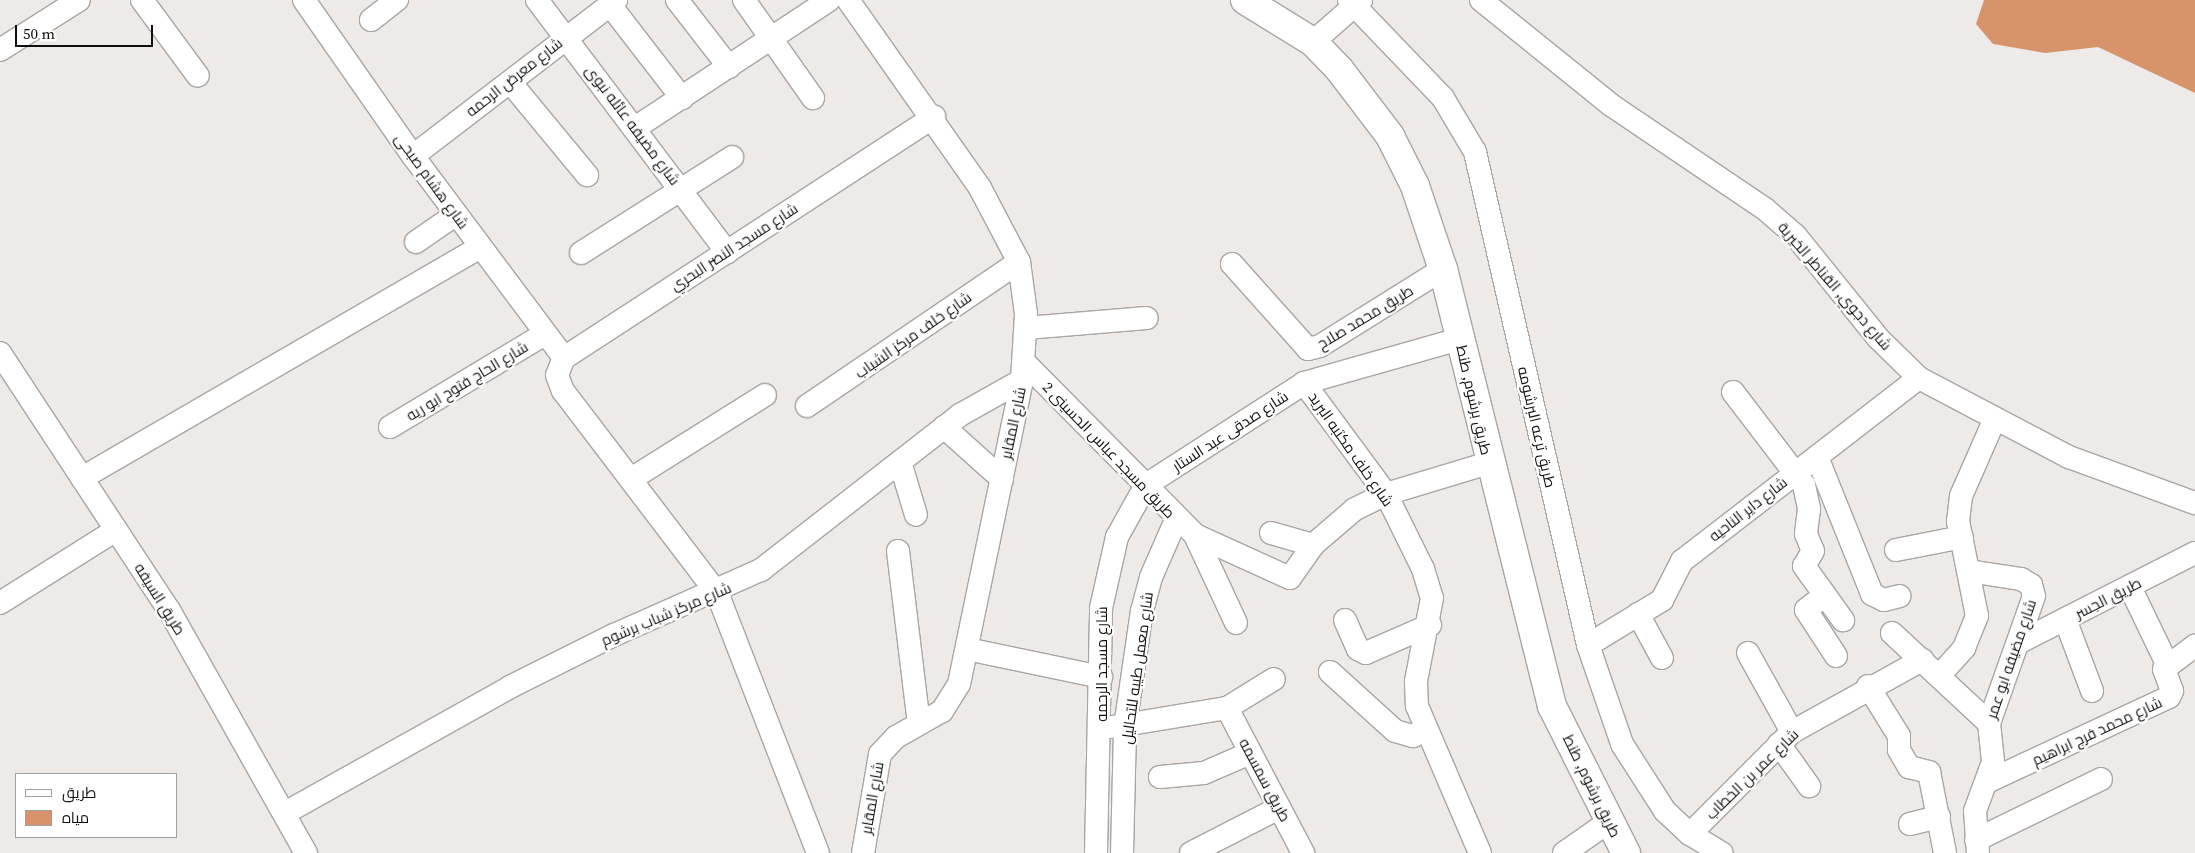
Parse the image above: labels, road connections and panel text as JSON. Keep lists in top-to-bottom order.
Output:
{
  "streets": {
    "main road": ["طريق برشوم, طنط"],
    "street": [
      "شارع معرض الرحمه",
      "شارع مضيفه عائله نبوى",
      "شارع هشام صبحى",
      "شارع مسجد النصر البحري",
      "شارع دجوي, القناطر الخيرية",
      "طريق محمد صلاح",
      "شارع خلف مركز الشباب",
      "شارع الحاج فتوح ابو ريه",
      "شارع المقابر",
      "طريق ترعه البرشومه",
      "شارع صدقى عبد الستار",
      "شارع خلف مكتبه البريد",
      "طريق مسجد عباس الحسينى 2",
      "شارع داير الناحيه",
      "طريق الجسر",
      "طريق السيفه",
      "شارع مركز شباب برشوم",
      "شارع مضيفه ابو عمر",
      "شارع مسجد الرحمه",
      "شارع معمل طيبه للتحاليل",
      "شارع محمد فرج ابراهيم",
      "شارع عمر بن الخطاب",
      "طريق سمسمه"
    ]
  },
  "crossings": [
    ["شارع معرض الرحمه", "شارع مضيفه عائله نبوى"],
    ["شارع معرض الرحمه", "شارع هشام صبحى"],
    ["شارع مضيفه عائله نبوى", "شارع مسجد النصر البحري"],
    ["شارع هشام صبحى", "شارع مسجد النصر البحري"],
    ["شارع هشام صبحى", "شارع الحاج فتوح ابو ريه"],
    ["شارع مسجد النصر البحري", "شارع المقابر"],
    ["شارع دجوي, القناطر الخيرية", "شارع داير الناحيه"],
    ["طريق محمد صلاح", "طريق برشوم, طنط"],
    ["شارع خلف مركز الشباب", "شارع المقابر"],
    ["طريق برشوم, طنط", "شارع صدقى عبد الستار"],
    ["شارع المقابر", "طريق مسجد عباس الحسينى 2"],
    ["شارع المقابر", "شارع مركز شباب برشوم"],
    ["طريق ترعه البرشومه", "شارع داير الناحيه"],
    ["طريق ترعه البرشومه", "شارع عمر بن الخطاب"],
    ["شارع صدقى عبد الستار", "شارع خلف مكتبه البريد"],
    ["شارع صدقى عبد الستار", "طريق مسجد عباس الحسينى 2"],
    ["شارع صدقى عبد الستار", "شارع مسجد الرحمه"],
    ["طريق مسجد عباس الحسينى 2", "شارع مركز شباب برشوم"],
    ["طريق مسجد عباس الحسينى 2", "شارع مسجد الرحمه"],
    ["طريق مسجد عباس الحسينى 2", "شارع معمل طيبه للتحاليل"],
    ["طريق الجسر", "شارع مضيفه ابو عمر"],
    ["طريق السيفه", "شارع مركز شباب برشوم"],
    ["شارع مضيفه ابو عمر", "شارع محمد فرج ابراهيم"]
  ],
  "legend": ["طريق", "مياه"],
  "scale_bar": "50 m"
}
